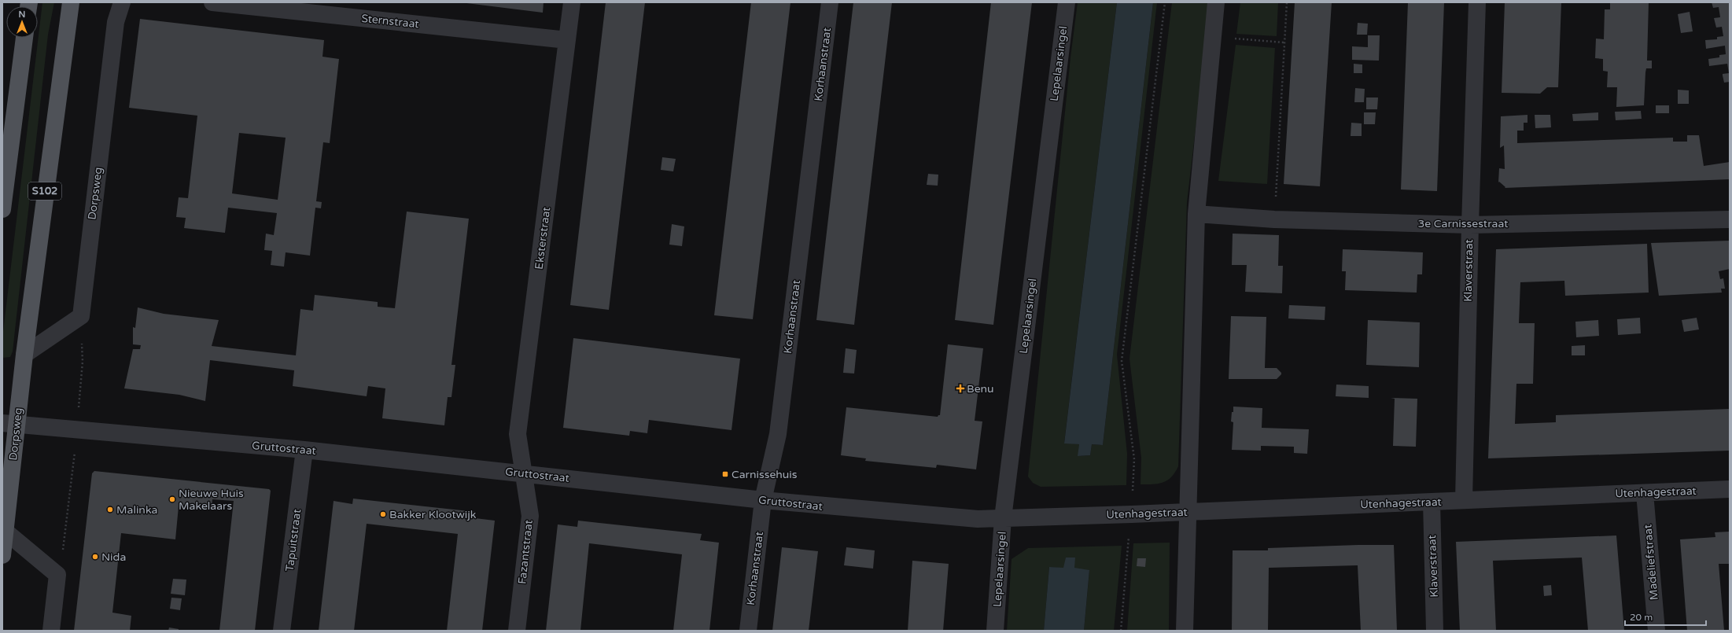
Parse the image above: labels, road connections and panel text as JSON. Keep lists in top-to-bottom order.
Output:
{
  "streets": {
    "main road": ["S102", "Dorpsweg"],
    "street": [
      "Sternstraat",
      "Lepelaarsingel",
      "Korhaanstraat",
      "3e Carnissestraat",
      "Eksterstraat",
      "Klaverstraat",
      "Gruttostraat",
      "Utenhagestraat",
      "Tapuitstraat",
      "Fazantstraat",
      "Madeliefstraat"
    ]
  },
  "crossings": [
    ["Sternstraat", "Eksterstraat"],
    ["Lepelaarsingel", "Gruttostraat"],
    ["Korhaanstraat", "Gruttostraat"],
    ["Dorpsweg", "Gruttostraat"],
    ["3e Carnissestraat", "Klaverstraat"],
    ["Eksterstraat", "Gruttostraat"],
    ["Eksterstraat", "Fazantstraat"],
    ["Klaverstraat", "Utenhagestraat"],
    ["Gruttostraat", "Utenhagestraat"],
    ["Gruttostraat", "Tapuitstraat"],
    ["Gruttostraat", "Fazantstraat"],
    ["Utenhagestraat", "Madeliefstraat"]
  ],
  "places": {
    "health": ["Benu"],
    "transit": ["Carnissehuis"],
    "other": [
      "Nieuwe Huis Makelaars",
      "Malinka",
      "Bakker Klootwijk",
      "Nida"
    ]
  },
  "scale_bar": "20 m",
  "north": "top"
}
